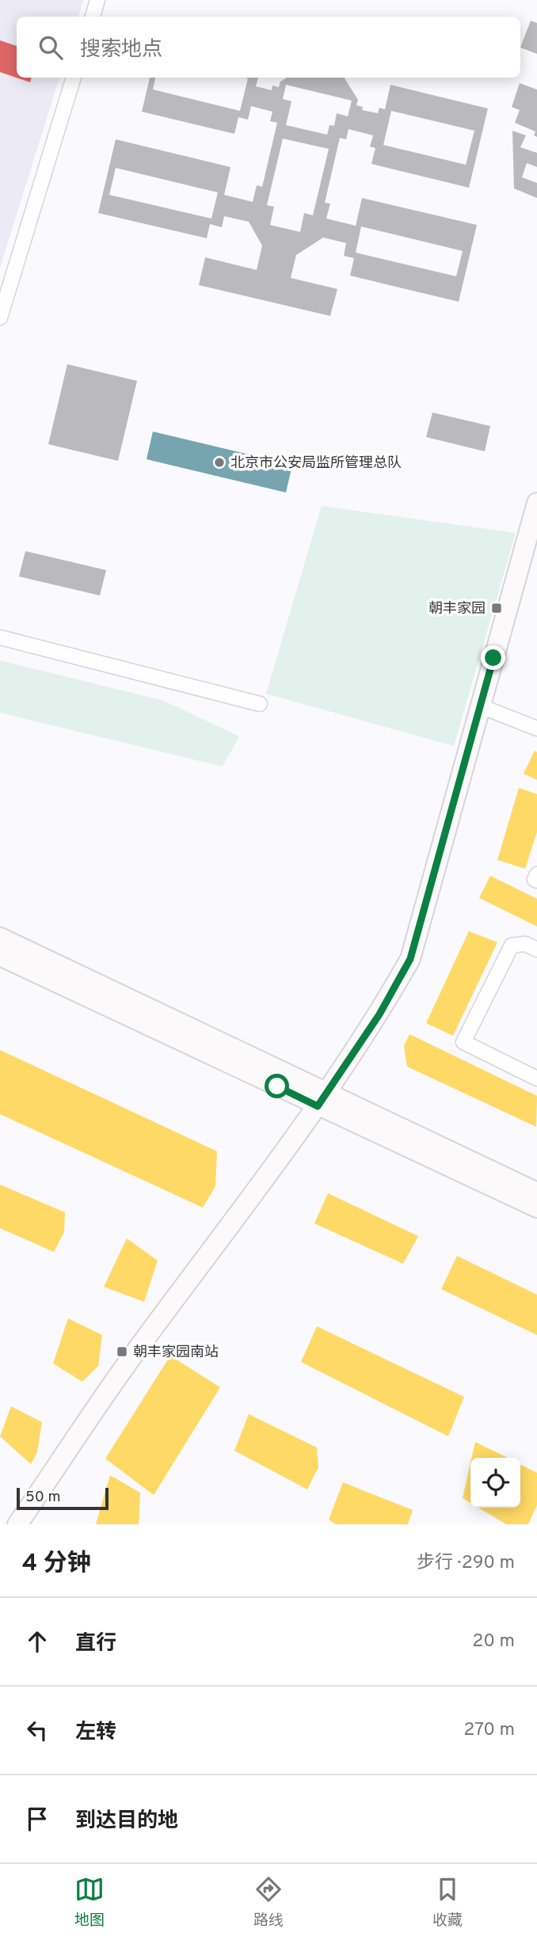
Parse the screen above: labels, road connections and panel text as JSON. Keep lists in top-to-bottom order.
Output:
{
  "places": {
    "other": ["北京市公安局监所管理总队"],
    "transit": ["朝丰家园", "朝丰家园南站"]
  },
  "scale_bar": "50 m",
  "page": {
    "search": "搜索地点",
    "scale": "50 m",
    "heading": ["4 分钟", "步行 · 290 m"],
    "list": [
      ["直行", "20 m"],
      ["左转", "270 m"],
      "到达目的地"
    ],
    "nav": ["地图", "路线", "收藏"]
  }
}
